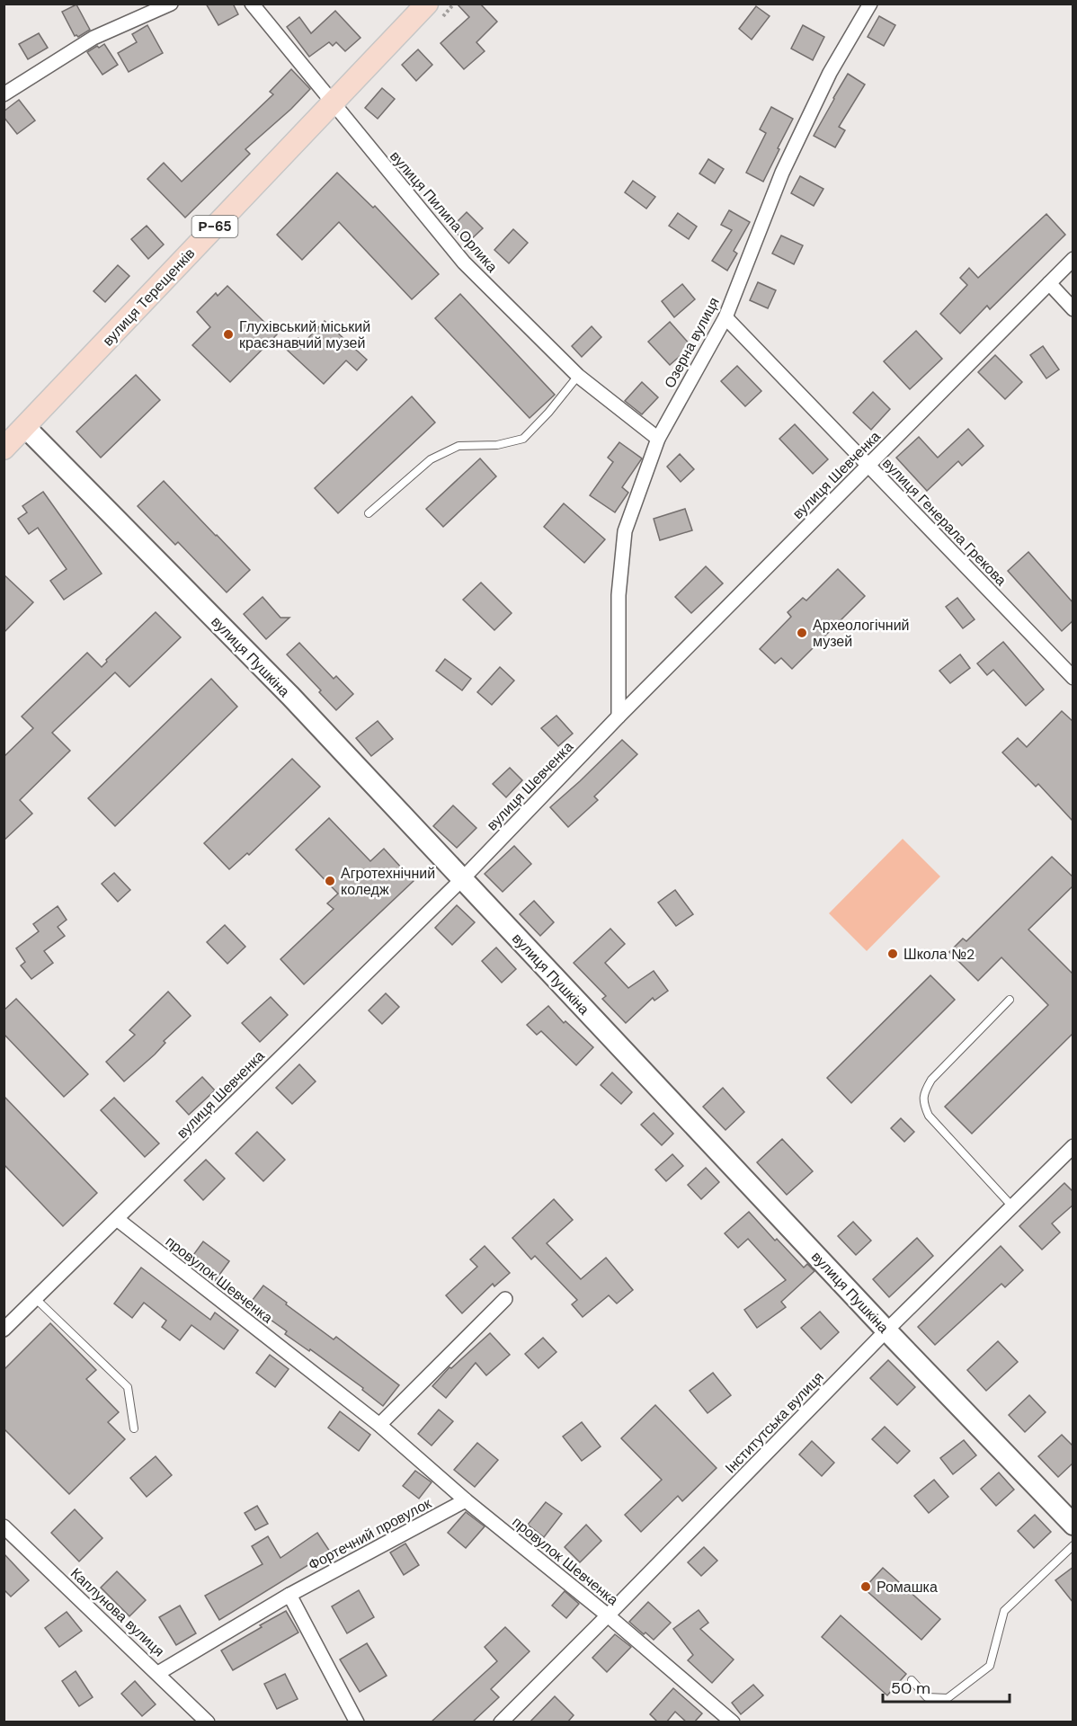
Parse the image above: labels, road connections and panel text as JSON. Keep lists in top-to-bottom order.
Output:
{
  "streets": {
    "main road": ["Р-65", "вулиця Терещенків"],
    "street": [
      "вулиця Пилипа Орлика",
      "Озерна вулиця",
      "вулиця Шевченка",
      "вулиця Генерала Грекова",
      "вулиця Пушкіна",
      "провулок Шевченка",
      "Інститутська вулиця",
      "Фортечний провулок",
      "Каплунова вулиця"
    ]
  },
  "crossings": [
    ["вулиця Пилипа Орлика", "вулиця Терещенків"],
    ["вулиця Пилипа Орлика", "Озерна вулиця"],
    ["вулиця Терещенків", "вулиця Пушкіна"],
    ["Озерна вулиця", "вулиця Шевченка"],
    ["Озерна вулиця", "вулиця Генерала Грекова"],
    ["вулиця Шевченка", "вулиця Генерала Грекова"],
    ["вулиця Шевченка", "вулиця Пушкіна"],
    ["вулиця Шевченка", "провулок Шевченка"],
    ["вулиця Пушкіна", "Інститутська вулиця"],
    ["провулок Шевченка", "Інститутська вулиця"],
    ["провулок Шевченка", "Фортечний провулок"],
    ["Фортечний провулок", "Каплунова вулиця"]
  ],
  "places": [
    "Глухівський міський краєзнавчий музей",
    "Археологічний музей",
    "Агротехнічний коледж",
    "Школа №2",
    "Ромашка"
  ],
  "scale_bar": "50 m"
}
